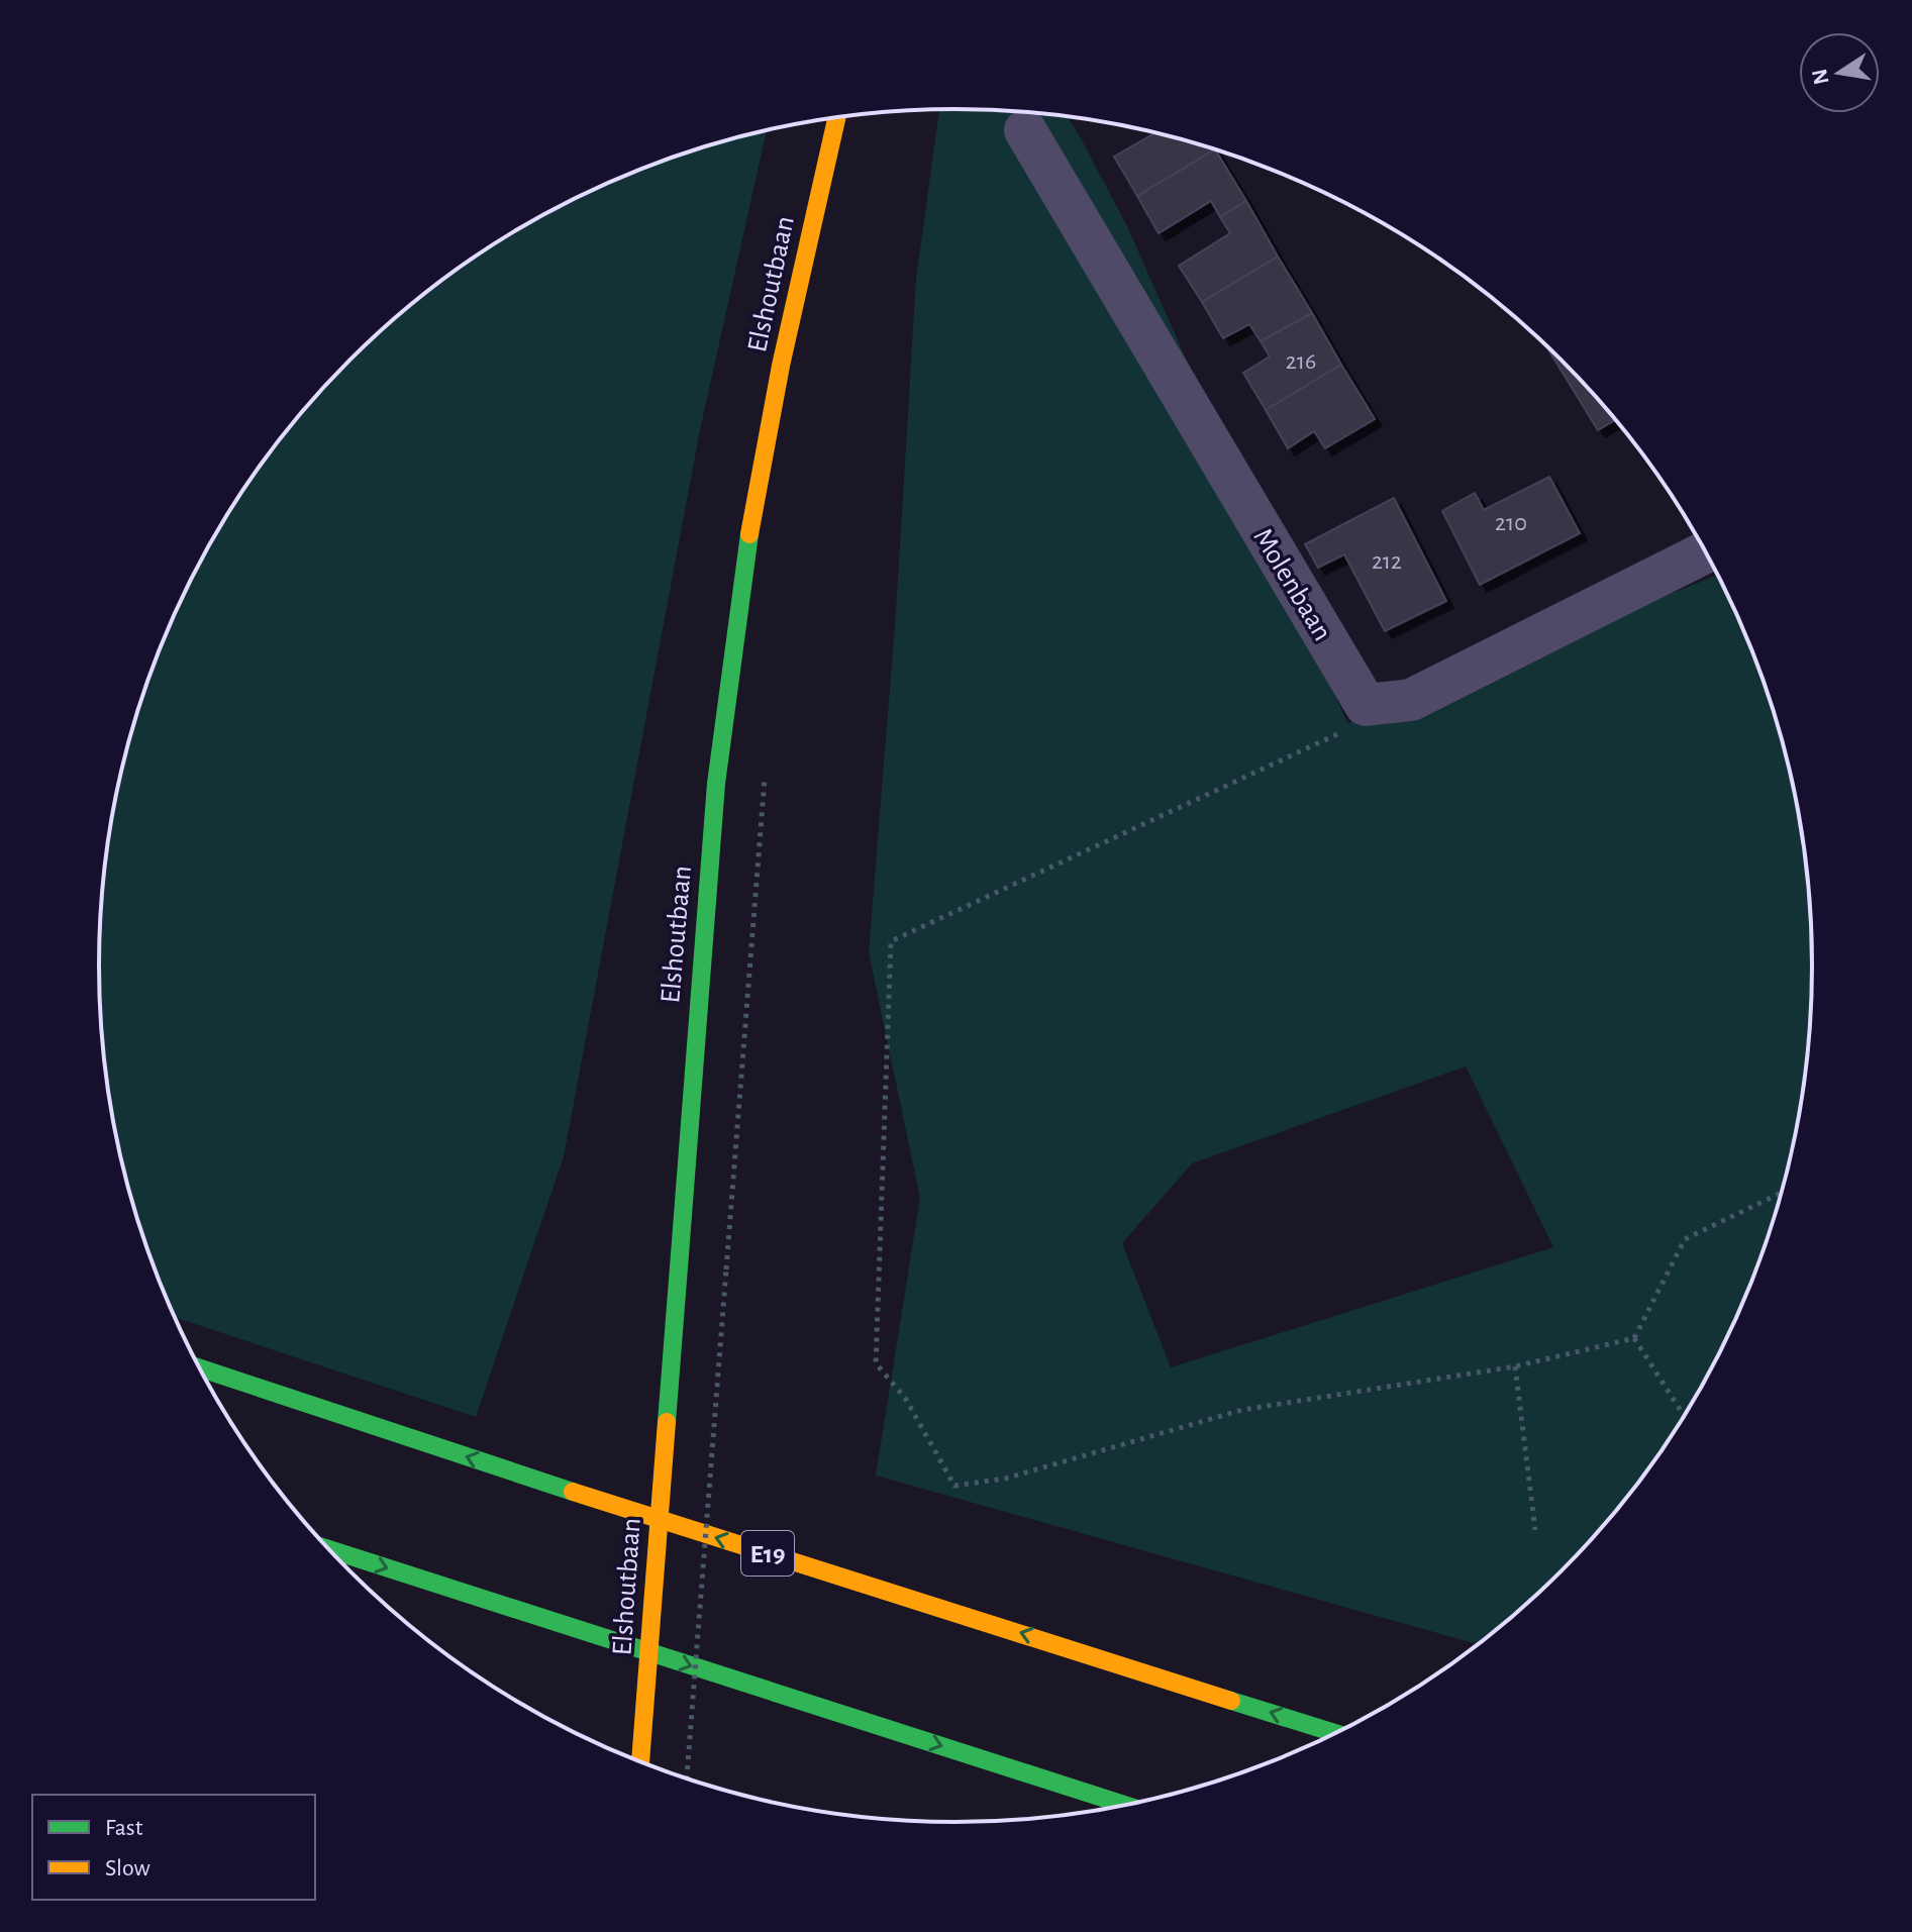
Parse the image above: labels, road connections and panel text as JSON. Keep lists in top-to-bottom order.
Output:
{
  "streets": {
    "main road": ["Elshoutbaan", "E19"],
    "street": ["Molenbaan"]
  },
  "house_numbers": ["216", "210", "212"],
  "legend": ["Fast", "Slow"],
  "north": "left"
}
